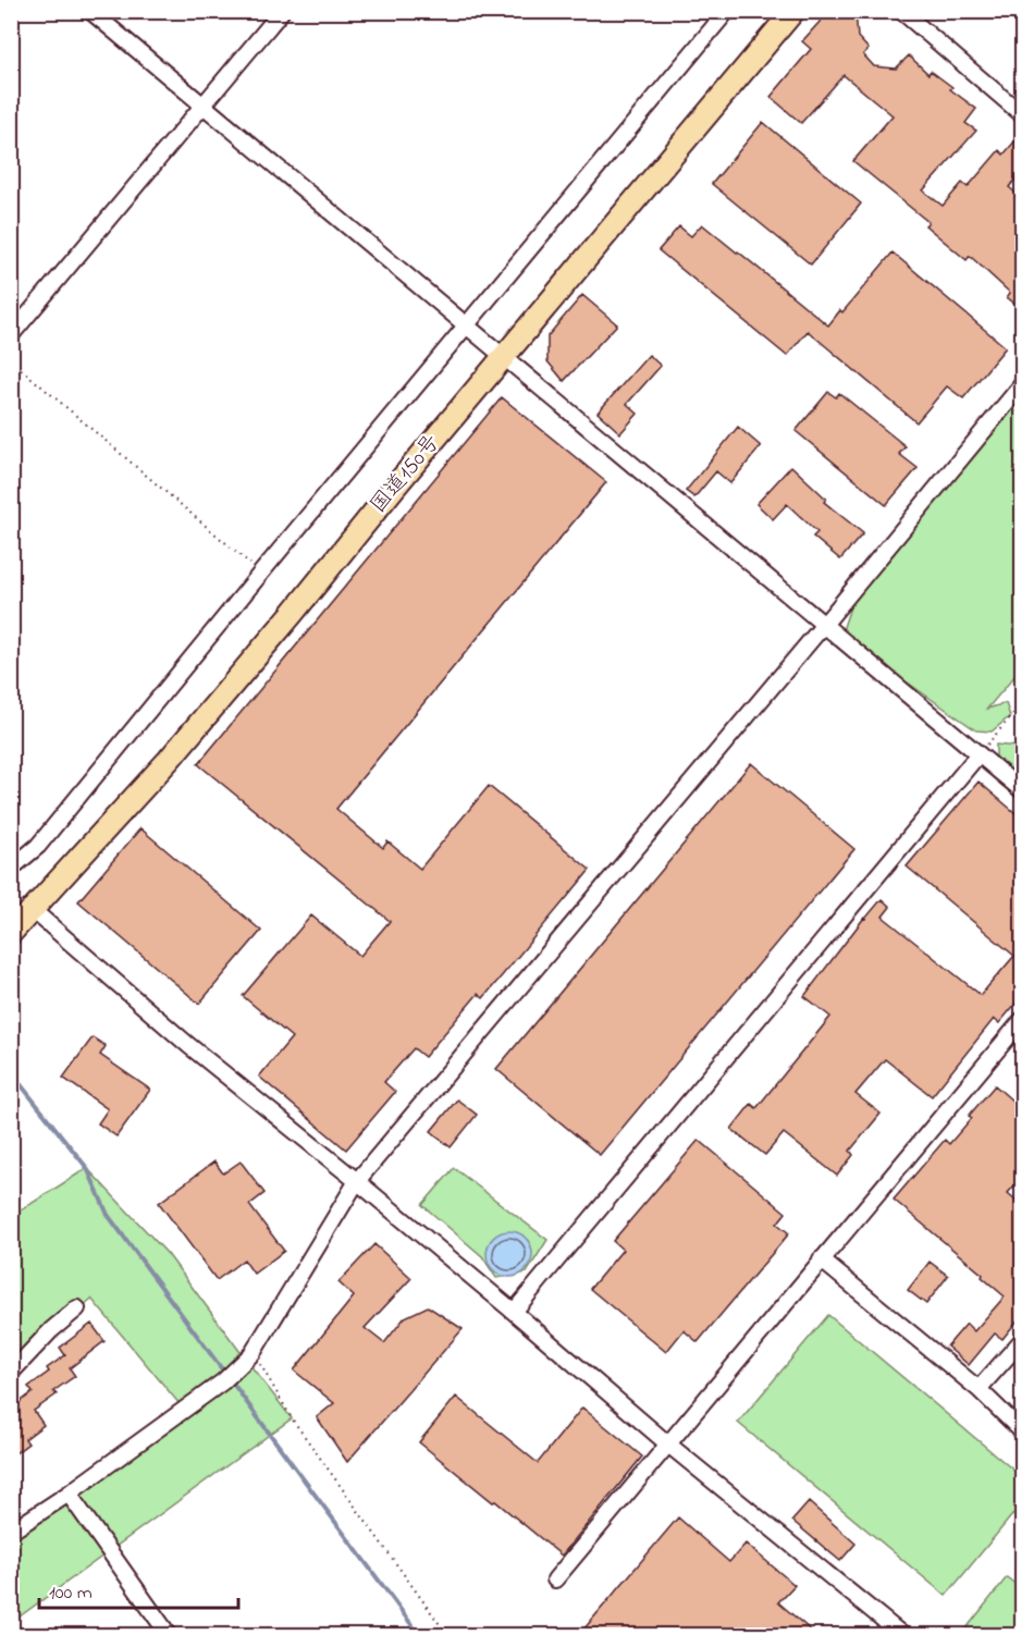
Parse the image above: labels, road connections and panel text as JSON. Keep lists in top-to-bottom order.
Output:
{
  "streets": {
    "highway": ["国道150号"]
  },
  "scale_bar": "100 m"
}
